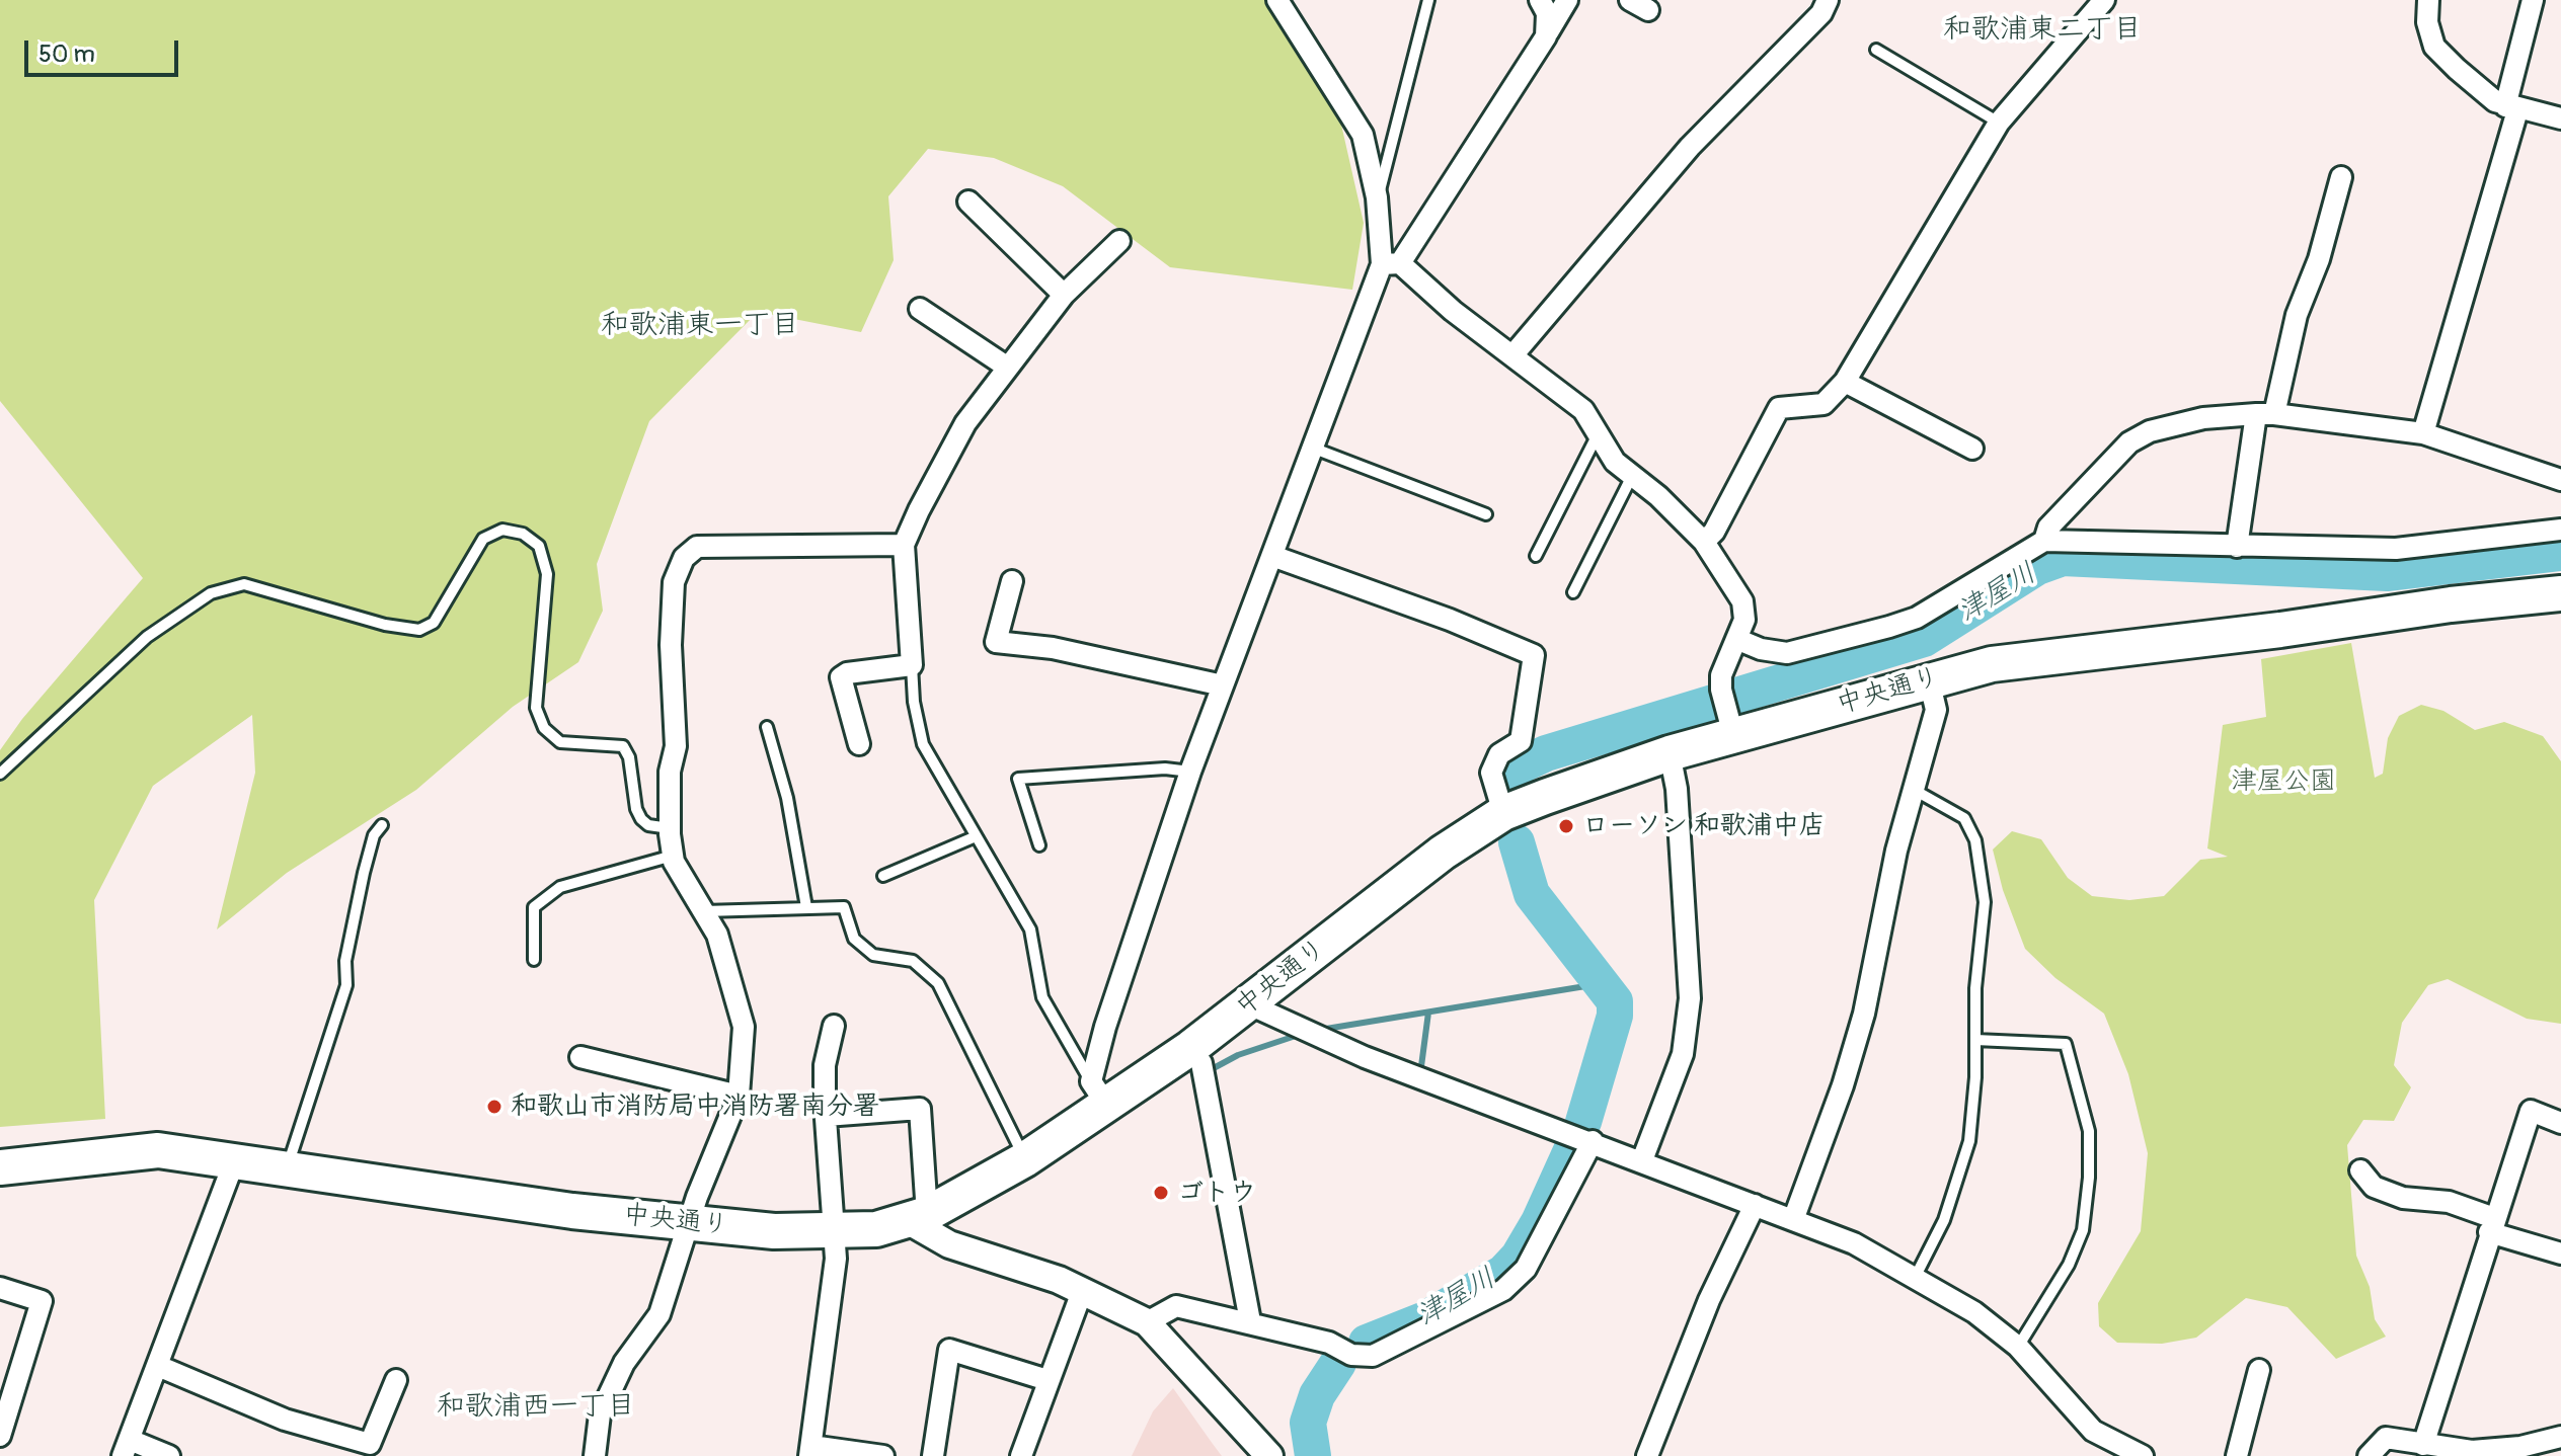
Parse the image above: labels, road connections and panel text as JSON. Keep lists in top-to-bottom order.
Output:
{
  "streets": {
    "highway": ["中央通り"]
  },
  "districts": ["和歌浦東二丁目", "和歌浦東一丁目", "和歌浦西一丁目"],
  "water": ["津屋川"],
  "parks": ["津屋公園"],
  "places": ["ローソン 和歌浦中店", "和歌山市消防局中消防署南分署", "ゴトウ"],
  "scale_bar": "50 m"
}
